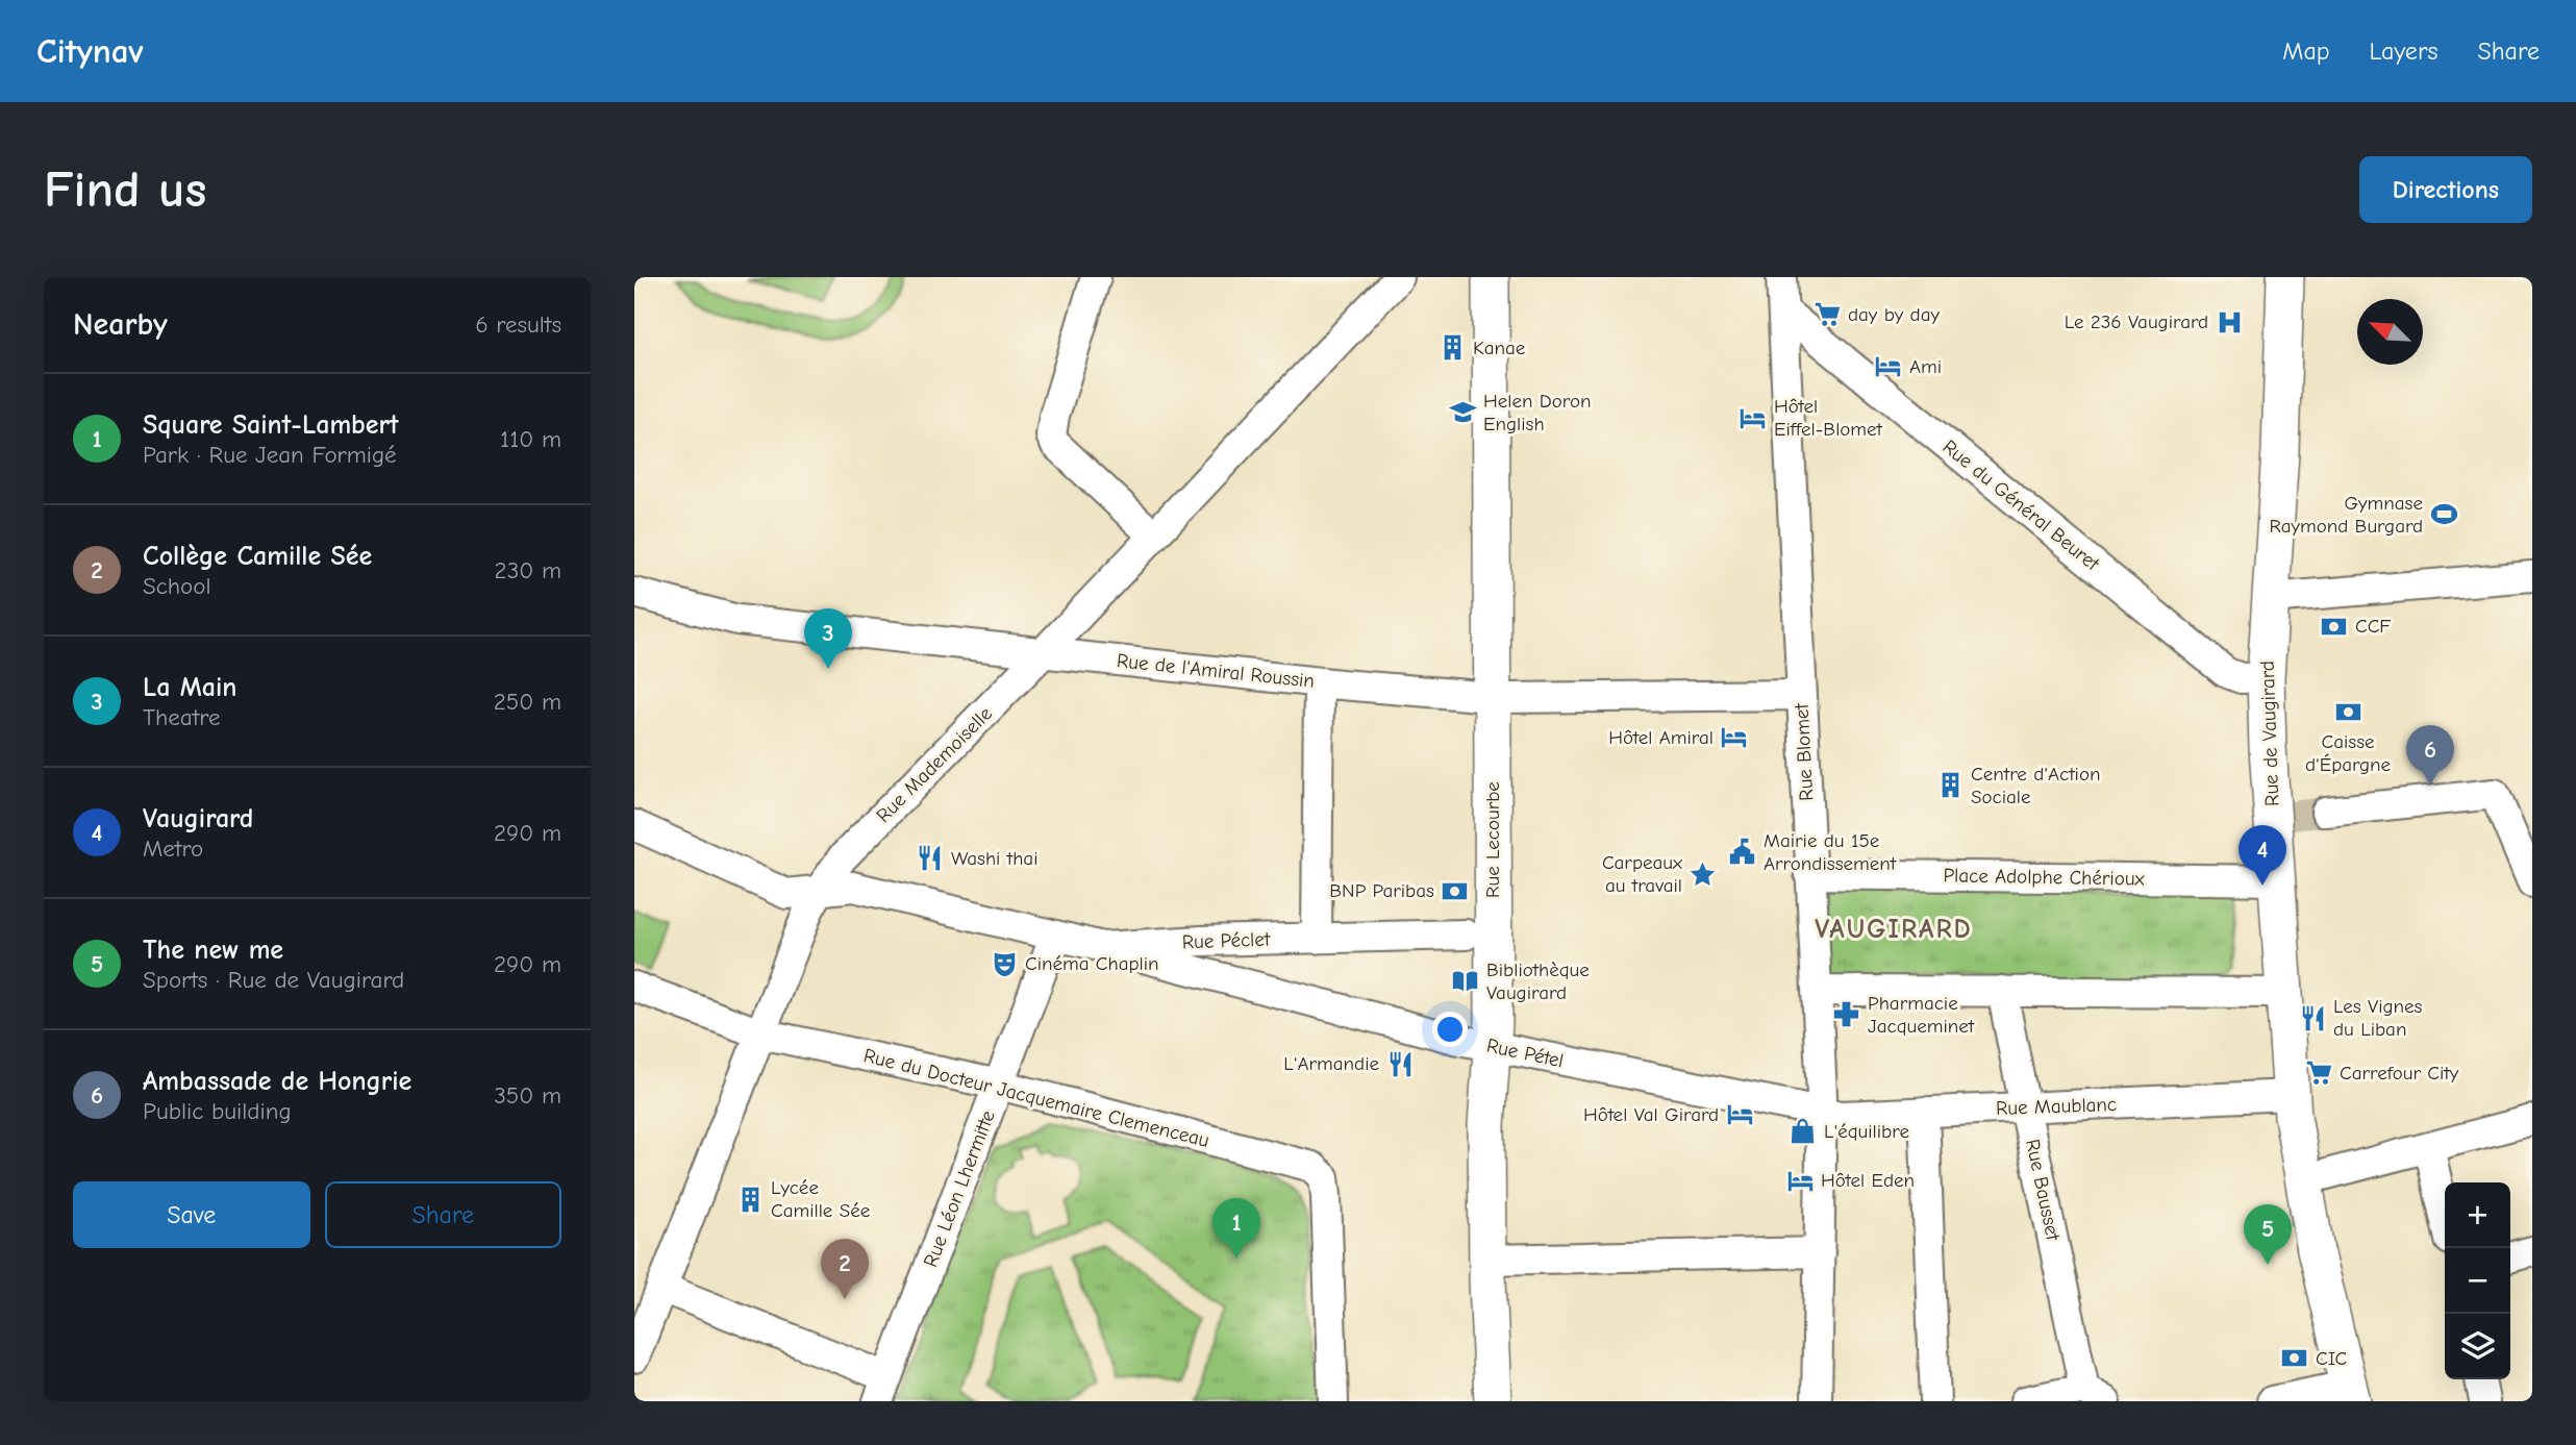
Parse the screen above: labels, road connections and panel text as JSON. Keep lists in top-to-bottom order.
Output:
{
  "streets": {
    "main road": ["Rue de Vaugirard", "Rue Lecourbe"],
    "street": [
      "Rue du Général Beuret",
      "Rue de l'Amiral Roussin",
      "Rue Blomet",
      "Rue Mademoiselle",
      "Place Adolphe Chérioux",
      "Rue Péclet",
      "Rue Pétel",
      "Rue du Docteur Jacquemaire Clemenceau",
      "Rue Maublanc",
      "Rue Léon Lhermitte",
      "Rue Bausset"
    ]
  },
  "crossings": [
    ["Rue du Général Beuret", "Rue de Vaugirard"],
    ["Rue du Général Beuret", "Rue Blomet"],
    ["Rue de l'Amiral Roussin", "Rue Blomet"],
    ["Rue de l'Amiral Roussin", "Rue Mademoiselle"],
    ["Rue de l'Amiral Roussin", "Rue Lecourbe"],
    ["Rue de Vaugirard", "Place Adolphe Chérioux"],
    ["Rue de Vaugirard", "Rue Maublanc"],
    ["Rue Blomet", "Place Adolphe Chérioux"],
    ["Rue Blomet", "Rue Pétel"],
    ["Rue Blomet", "Rue Maublanc"],
    ["Rue Mademoiselle", "Rue Péclet"],
    ["Rue Mademoiselle", "Rue du Docteur Jacquemaire Clemenceau"],
    ["Rue Lecourbe", "Rue Pétel"],
    ["Rue Péclet", "Rue Pétel"],
    ["Rue Péclet", "Rue Léon Lhermitte"],
    ["Rue Pétel", "Rue Maublanc"],
    ["Rue du Docteur Jacquemaire Clemenceau", "Rue Léon Lhermitte"],
    ["Rue Maublanc", "Rue Bausset"]
  ],
  "districts": ["VAUGIRARD"],
  "places": {
    "supermarket": ["day by day", "Carrefour City"],
    "hospital": ["Le 236 Vaugirard"],
    "building": ["Kanae", "Centre d'Action Sociale", "Lycée Camille Sée"],
    "hotel": [
      "Ami",
      "Hôtel Eiffel-Blomet",
      "Hôtel Amiral",
      "Hôtel Val Girard",
      "Hôtel Eden"
    ],
    "school or university": ["Helen Doron English"],
    "sports": ["Gymnase Raymond Burgard"],
    "bank": [
      "CCF",
      "Caisse d'Épargne",
      "BNP Paribas",
      "CIC"
    ],
    "public building": ["Mairie du 15e Arrondissement"],
    "restaurant": ["Washi thai", "Les Vignes du Liban", "L'Armandie"],
    "place": ["Carpeaux au travail"],
    "theatre": ["Cinéma Chaplin"],
    "library": ["Bibliothèque Vaugirard"],
    "pharmacy": ["Pharmacie Jacqueminet"],
    "shop": ["L'équilibre"]
  },
  "north": "top left",
  "page": {
    "header": "Citynav",
    "nav": ["Map", "Layers", "Share"],
    "buttons": [
      "Directions",
      ["Save", "Share"]
    ],
    "title": "Find us",
    "heading": ["Nearby", "6 results"],
    "list": [
      {
        "mark": "1",
        "name": "Square Saint-Lambert",
        "note": "Park · Rue Jean Formigé",
        "value": "110 m"
      },
      {
        "mark": "2",
        "name": "Collège Camille Sée",
        "note": "School",
        "value": "230 m"
      },
      {
        "mark": "3",
        "name": "La Main",
        "note": "Theatre",
        "value": "250 m"
      },
      {
        "mark": "4",
        "name": "Vaugirard",
        "note": "Metro",
        "value": "290 m"
      },
      {
        "mark": "5",
        "name": "The new me",
        "note": "Sports · Rue de Vaugirard",
        "value": "290 m"
      },
      {
        "mark": "6",
        "name": "Ambassade de Hongrie",
        "note": "Public building",
        "value": "350 m"
      }
    ],
    "pins": [
      "3",
      "6",
      "4",
      "1",
      "5",
      "2"
    ],
    "map_buttons": ["+", "−"]
  }
}
